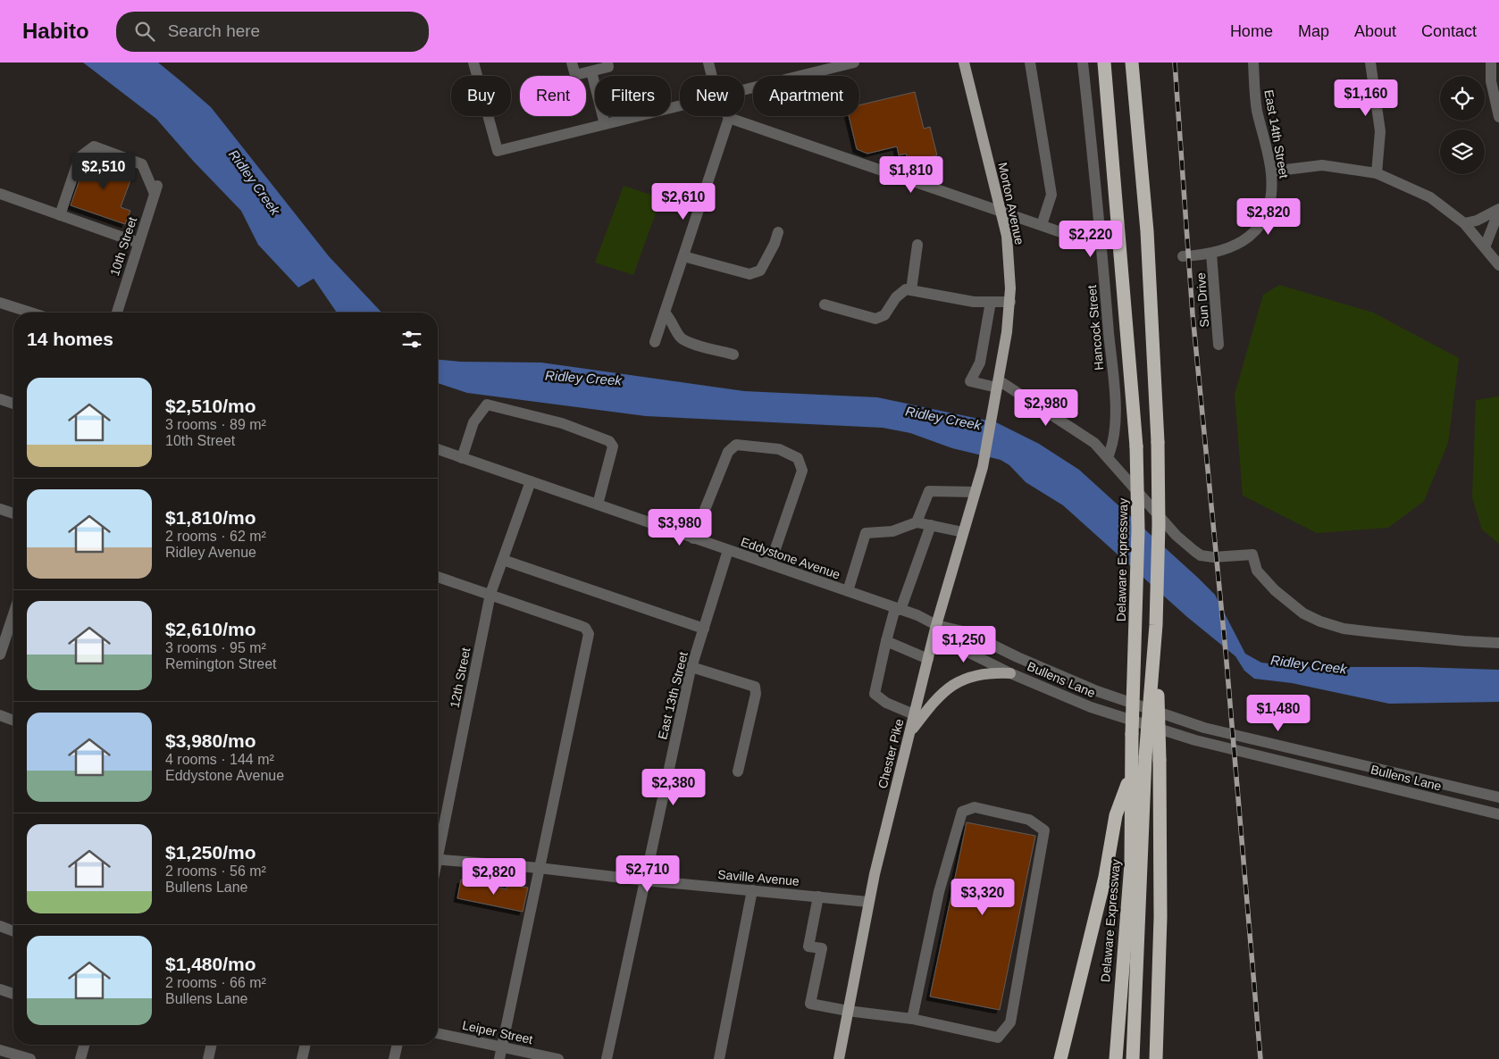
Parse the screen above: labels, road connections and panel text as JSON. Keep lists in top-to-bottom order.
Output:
{
  "streets": {
    "highway": ["Delaware Expressway"],
    "main road": ["Morton Avenue", "Chester Pike"],
    "street": [
      "East 14th Street",
      "10th Street",
      "Sun Drive",
      "Hancock Street",
      "Eddystone Avenue",
      "12th Street",
      "Bullens Lane",
      "East 13th Street",
      "Saville Avenue",
      "Leiper Street"
    ]
  },
  "crossings": [
    ["East 14th Street", "Sun Drive"],
    ["Morton Avenue", "Chester Pike"],
    ["Eddystone Avenue", "12th Street"],
    ["Eddystone Avenue", "Bullens Lane"],
    ["Eddystone Avenue", "East 13th Street"],
    ["Eddystone Avenue", "Chester Pike"],
    ["Bullens Lane", "Chester Pike"],
    ["East 13th Street", "Saville Avenue"],
    ["Chester Pike", "Saville Avenue"]
  ],
  "water": ["Ridley Creek"],
  "page": {
    "header": "Habito",
    "search": "Search here",
    "nav": [
      "Home",
      "Map",
      "About",
      "Contact"
    ],
    "chip": [
      "Buy",
      "Rent",
      "Filters",
      "New",
      "Apartment"
    ],
    "price": [
      "$1,160",
      "$2,510",
      "$1,810",
      "$2,610",
      "$2,820",
      "$2,220",
      "$2,980",
      "$3,980",
      "$1,250",
      "$1,480",
      "$2,380",
      "$2,710",
      "$2,820",
      "$3,320"
    ],
    "heading": "14 homes",
    "list": [
      {
        "name": "$2,510/mo",
        "note": "3 rooms · 89 m² · 10th Street"
      },
      {
        "name": "$1,810/mo",
        "note": "2 rooms · 62 m² · Ridley Avenue"
      },
      {
        "name": "$2,610/mo",
        "note": "3 rooms · 95 m² · Remington Street"
      },
      {
        "name": "$3,980/mo",
        "note": "4 rooms · 144 m² · Eddystone Avenue"
      },
      {
        "name": "$1,250/mo",
        "note": "2 rooms · 56 m² · Bullens Lane"
      },
      {
        "name": "$1,480/mo",
        "note": "2 rooms · 66 m² · Bullens Lane"
      }
    ]
  }
}
